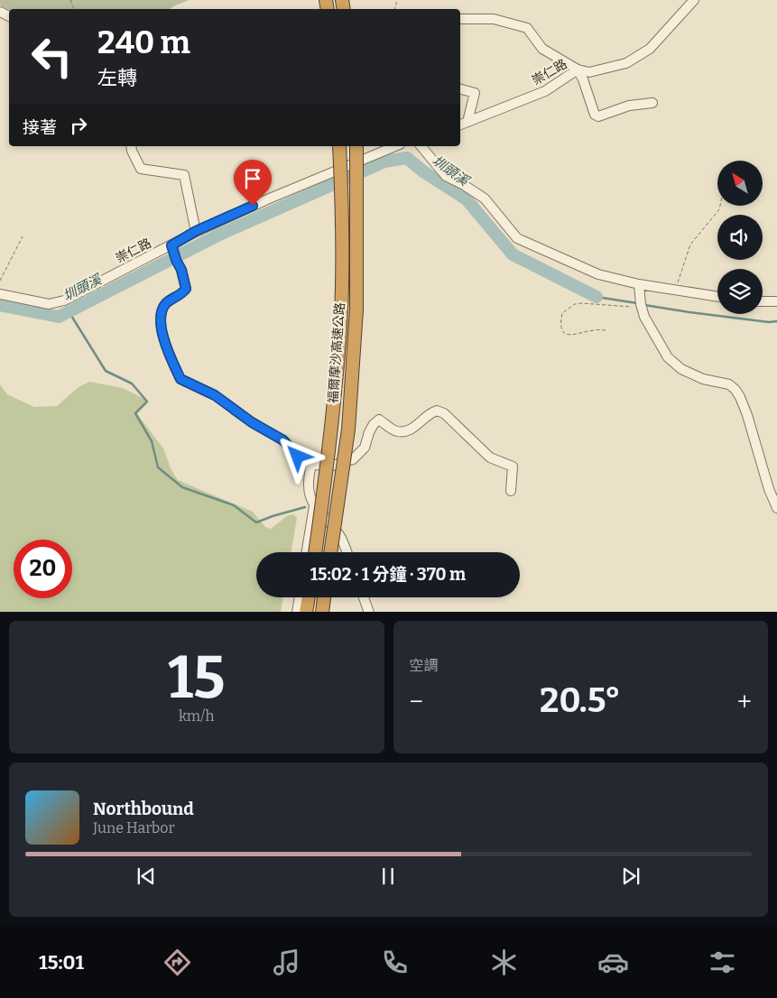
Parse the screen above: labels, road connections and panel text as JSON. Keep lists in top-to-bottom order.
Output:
{
  "streets": {
    "highway": ["福爾摩沙高速公路"],
    "street": ["崇仁路"]
  },
  "water": ["圳頭溪"],
  "north": "top left",
  "page": {
    "turn": ["240 m", "左轉"],
    "then": "接著",
    "limit": "20",
    "trip": "15:02 · 1 分鐘 · 370 m",
    "tile": [
      ["15", "km/h"],
      "空調"
    ],
    "heat": ["−", "20.5°", "+"],
    "song": ["Northbound", "June Harbor"],
    "tabs": "15:01"
  }
}
